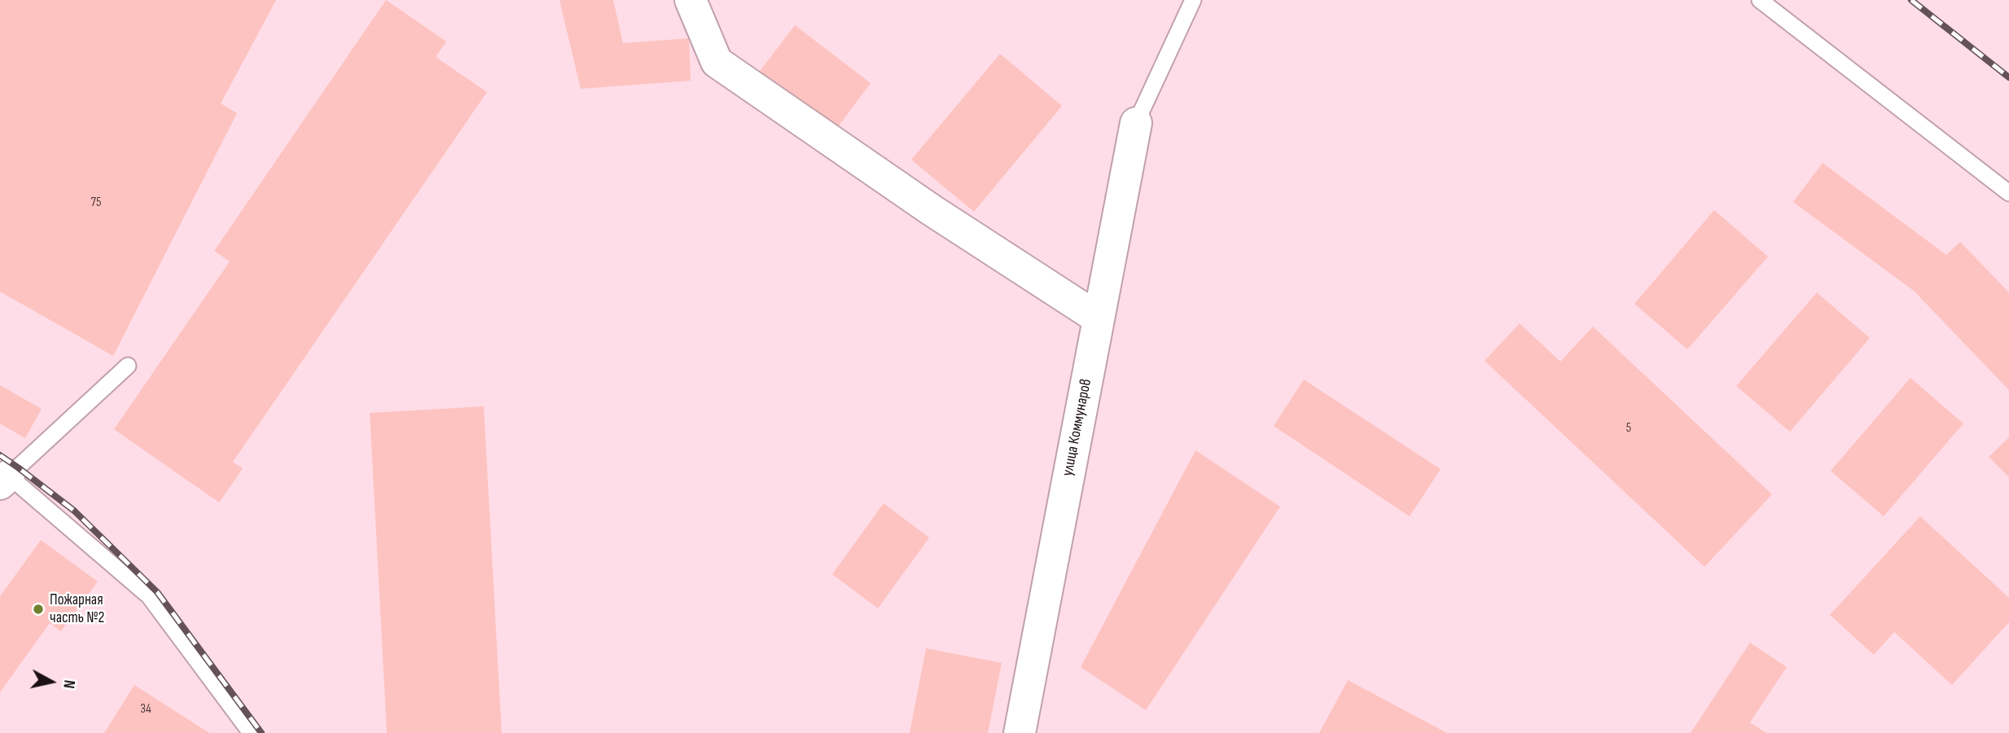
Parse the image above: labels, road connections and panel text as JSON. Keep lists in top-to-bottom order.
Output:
{
  "streets": {
    "street": ["улица Коммунаров"]
  },
  "places": ["Пожарная часть №2"],
  "house_numbers": ["75", "5", "34"],
  "north": "right"
}
